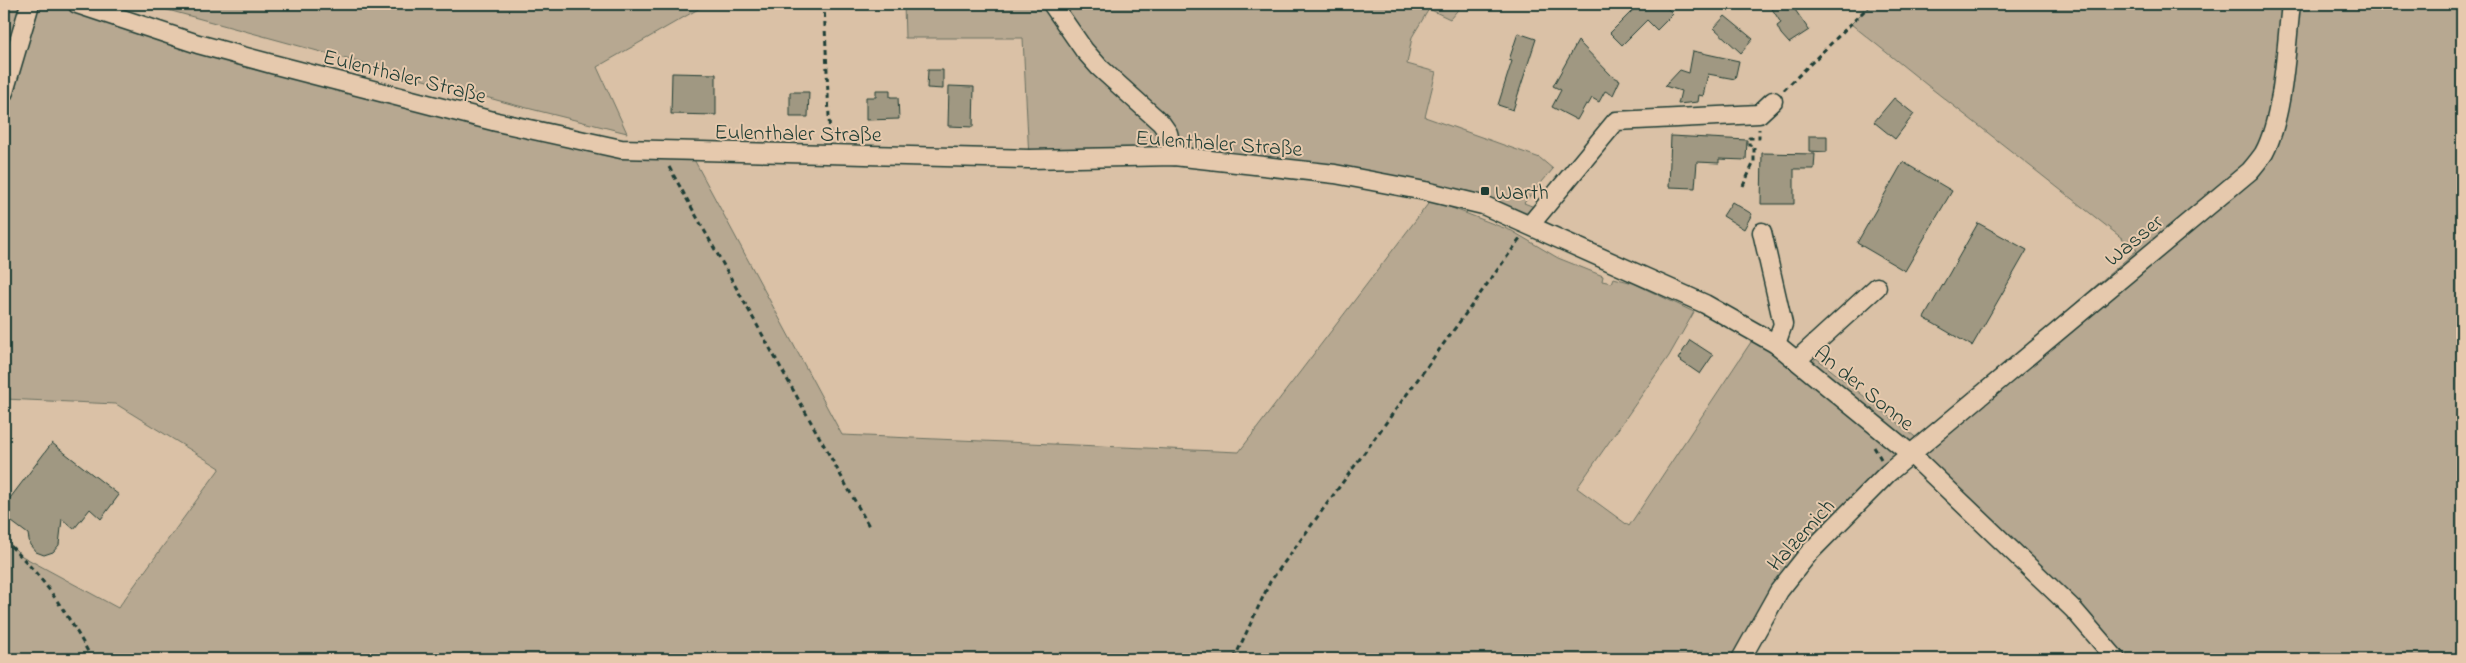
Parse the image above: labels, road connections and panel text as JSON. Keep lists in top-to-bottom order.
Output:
{
  "streets": {
    "street": [
      "Eulenthaler Straße",
      "Wasser",
      "An der Sonne",
      "Halzemich"
    ]
  },
  "crossings": [
    ["Eulenthaler Straße", "An der Sonne"],
    ["Wasser", "An der Sonne"],
    ["Wasser", "Halzemich"],
    ["An der Sonne", "Halzemich"]
  ],
  "places": {
    "transit": ["Warth"]
  }
}
